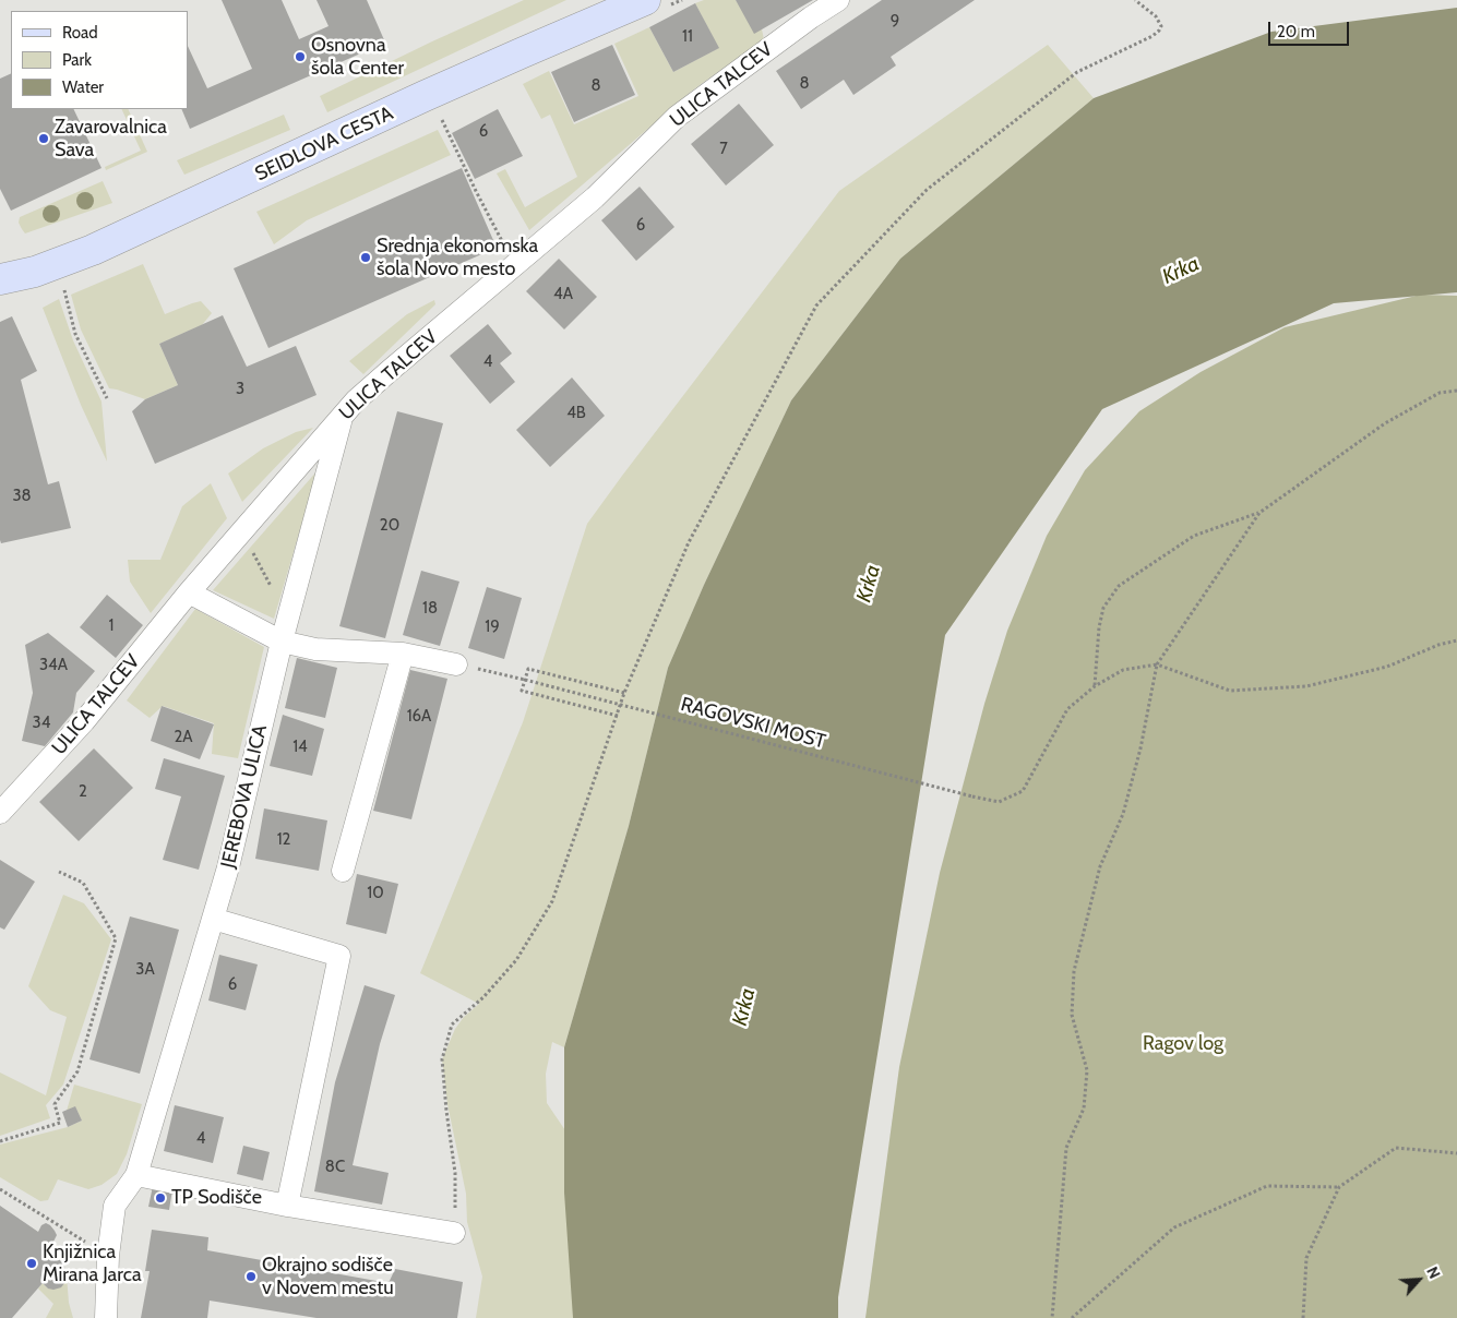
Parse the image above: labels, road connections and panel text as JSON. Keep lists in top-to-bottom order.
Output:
{
  "streets": {
    "street": ["ULICA TALCEV", "SEIDLOVA CESTA", "JEREBOVA ULICA"],
    "path": ["RAGOVSKI MOST"]
  },
  "crossings": [
    ["ULICA TALCEV", "JEREBOVA ULICA"]
  ],
  "water": ["Krka"],
  "parks": ["Ragov log"],
  "places": [
    "Osnovna šola Center",
    "Zavarovalnica Sava",
    "Srednja ekonomska šola Novo mesto",
    "TP Sodišče",
    "Knjižnica Mirana Jarca",
    "Okrajno sodišče v Novem mestu"
  ],
  "house_numbers": [
    "9",
    "11",
    "8",
    "8",
    "6",
    "7",
    "6",
    "4A",
    "4",
    "3",
    "4B",
    "38",
    "20",
    "18",
    "1",
    "19",
    "34A",
    "16A",
    "34",
    "2A",
    "14",
    "2",
    "12",
    "10",
    "3A",
    "6",
    "4",
    "8C"
  ],
  "legend": ["Road", "Park", "Water"],
  "scale_bar": "20 m",
  "north": "top right"
}
